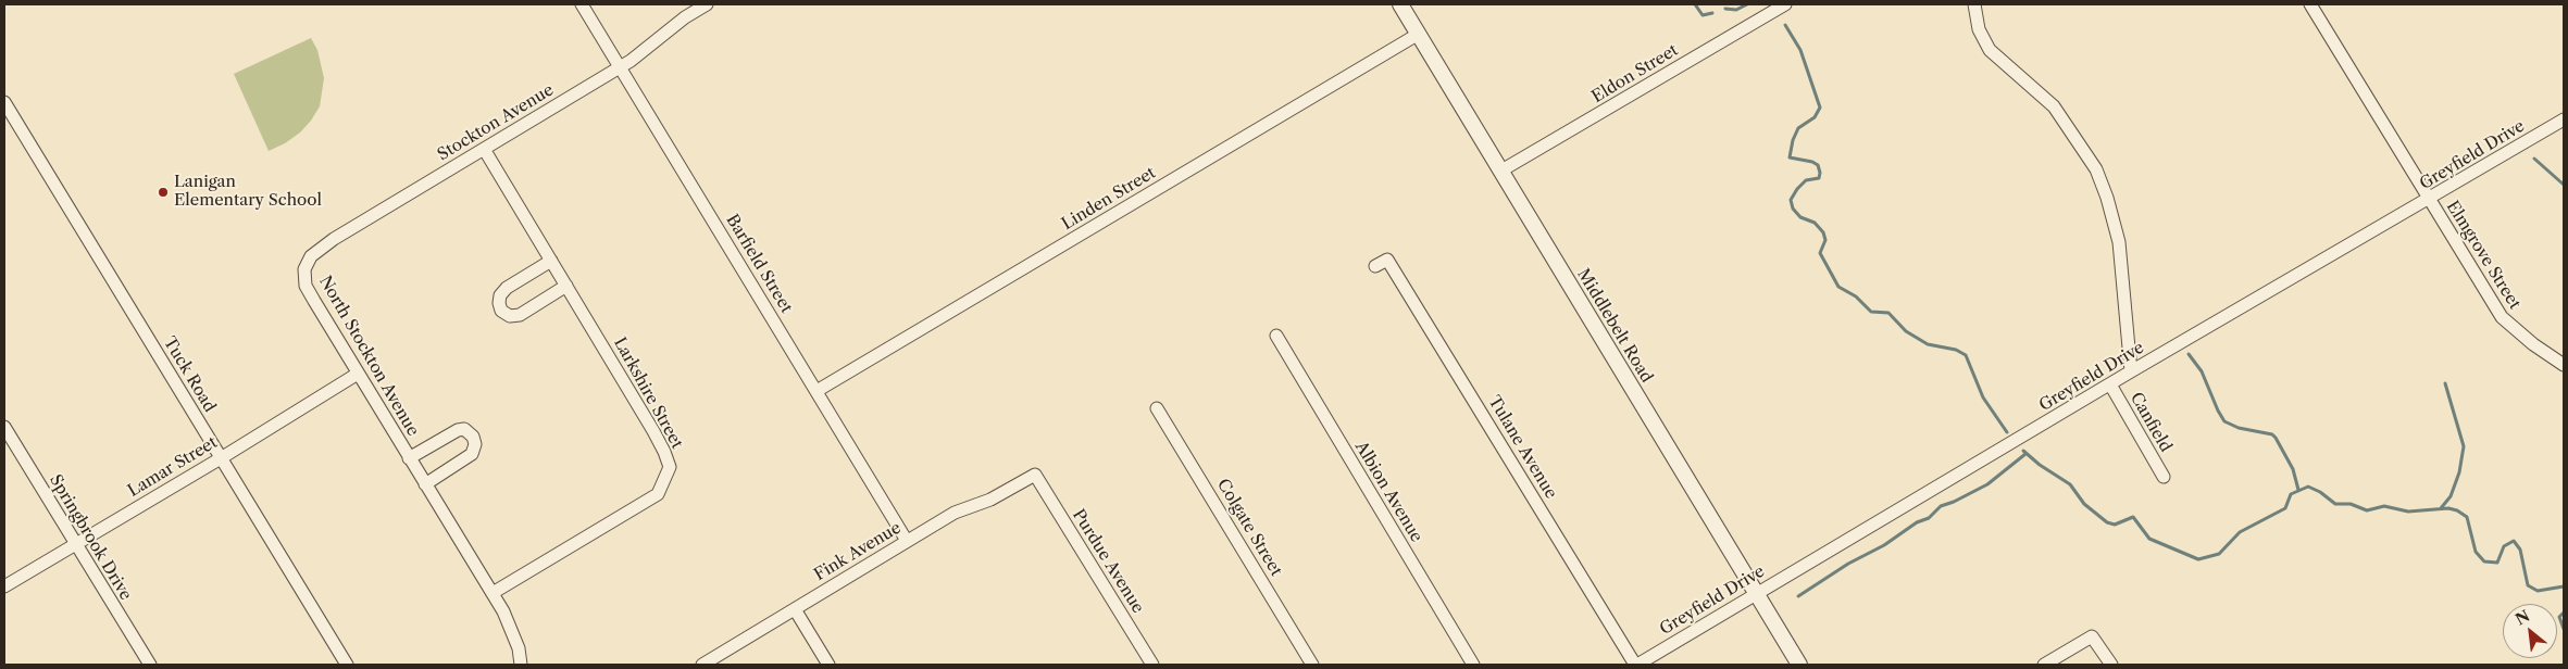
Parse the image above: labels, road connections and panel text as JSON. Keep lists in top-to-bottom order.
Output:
{
  "streets": {
    "street": [
      "Eldon Street",
      "Stockton Avenue",
      "Greyfield Drive",
      "Linden Street",
      "Elmgrove Street",
      "Barfield Street",
      "Middlebelt Road",
      "North Stockton Avenue",
      "Tuck Road",
      "Larkshire Street",
      "Canfield",
      "Tulane Avenue",
      "Lamar Street",
      "Albion Avenue",
      "Colgate Street",
      "Springbrook Drive",
      "Fink Avenue",
      "Purdue Avenue"
    ]
  },
  "crossings": [
    ["Eldon Street", "Middlebelt Road"],
    ["Stockton Avenue", "Barfield Street"],
    ["Stockton Avenue", "North Stockton Avenue"],
    ["Stockton Avenue", "Larkshire Street"],
    ["Greyfield Drive", "Elmgrove Street"],
    ["Greyfield Drive", "Middlebelt Road"],
    ["Greyfield Drive", "Canfield"],
    ["Greyfield Drive", "Tulane Avenue"],
    ["Linden Street", "Barfield Street"],
    ["Linden Street", "Middlebelt Road"],
    ["Barfield Street", "Fink Avenue"],
    ["North Stockton Avenue", "Larkshire Street"],
    ["North Stockton Avenue", "Lamar Street"],
    ["Tuck Road", "Lamar Street"],
    ["Lamar Street", "Springbrook Drive"],
    ["Fink Avenue", "Purdue Avenue"]
  ],
  "places": ["Lanigan Elementary School"],
  "north": "top left"
}
